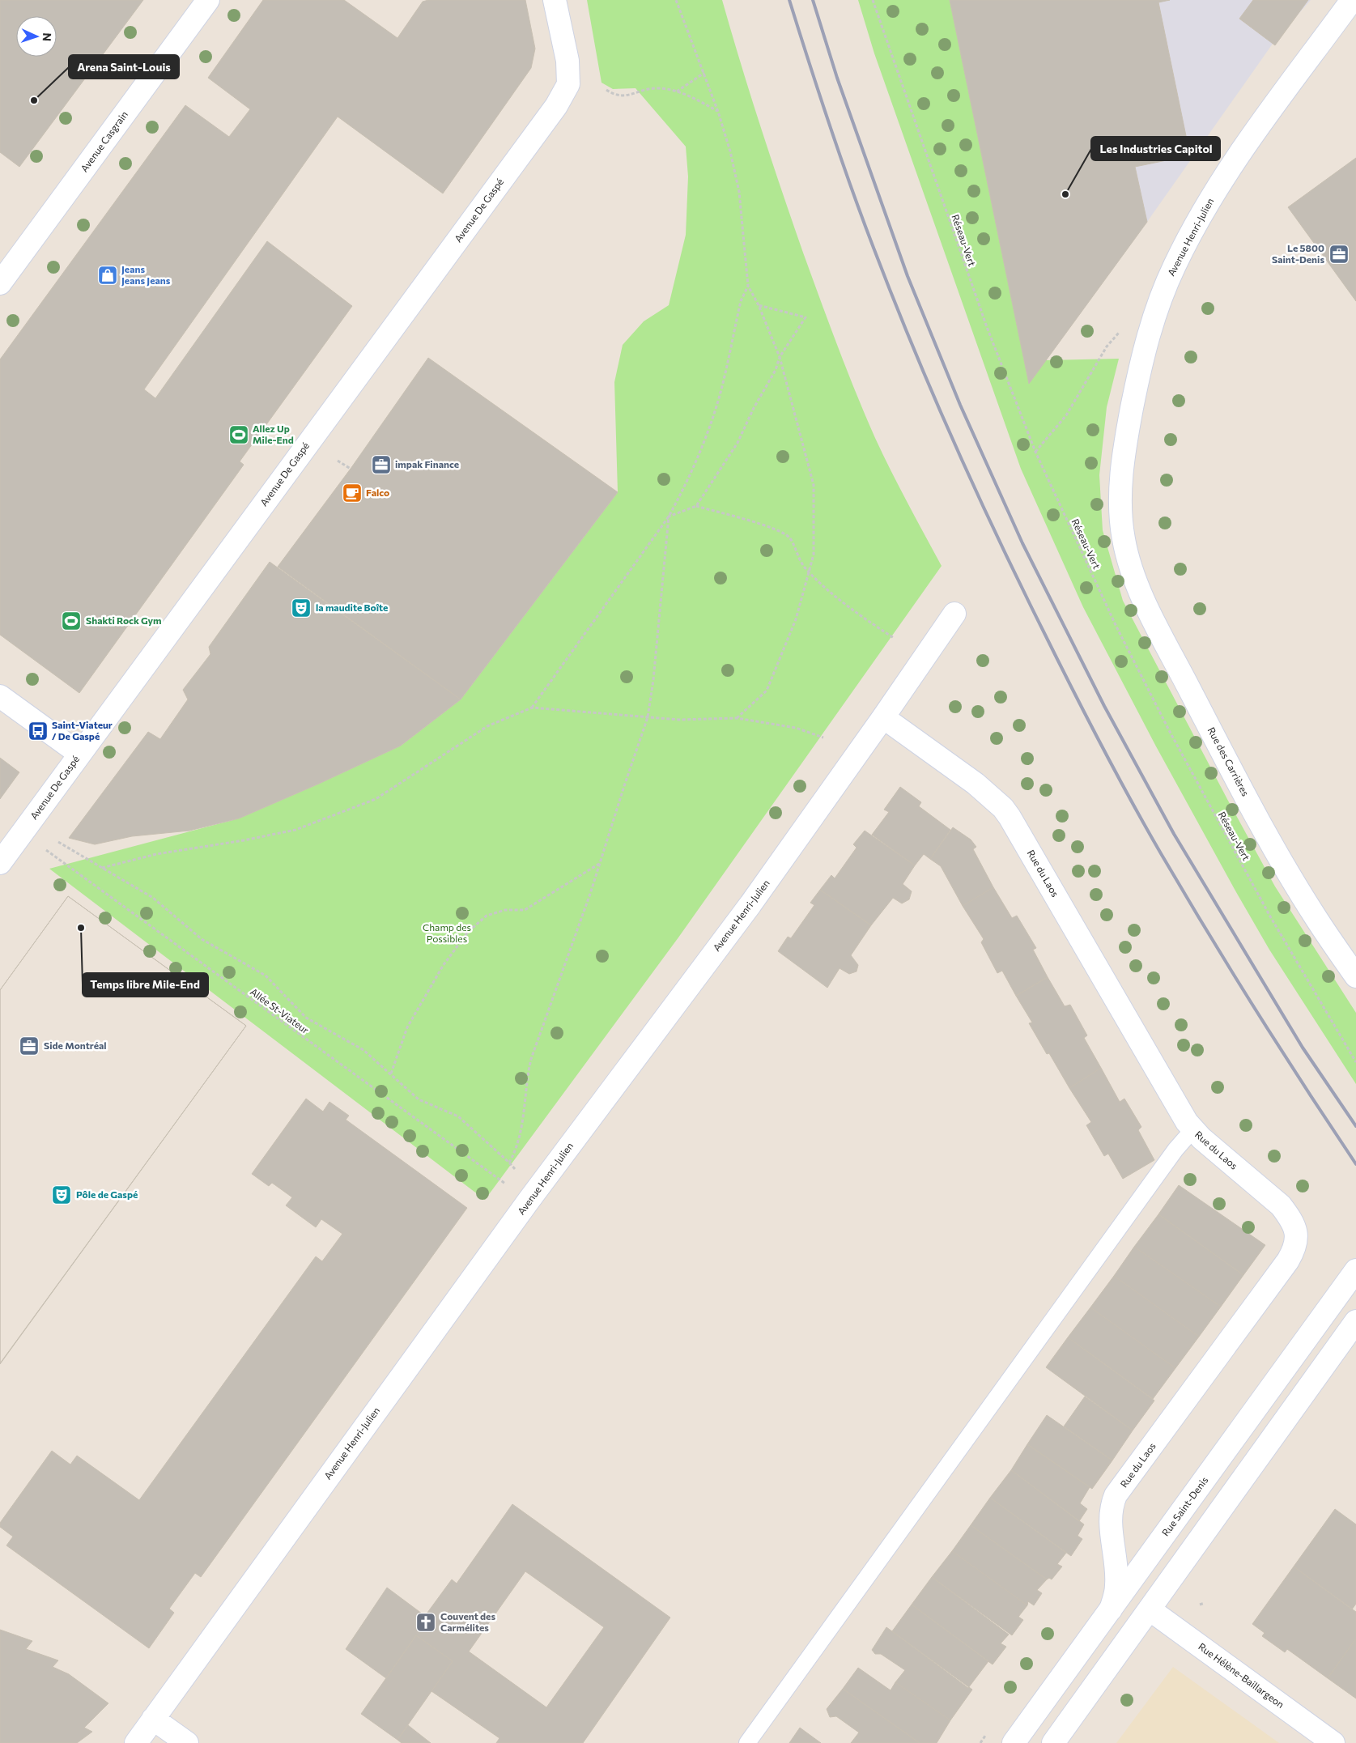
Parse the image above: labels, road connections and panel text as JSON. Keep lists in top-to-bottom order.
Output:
{
  "streets": {
    "street": [
      "Avenue Casgrain",
      "Avenue De Gaspé",
      "Avenue Henri-Julien",
      "Rue des Carrières",
      "Rue du Laos",
      "Rue Saint-Denis",
      "Rue Hélène-Baillargeon"
    ],
    "path": ["Réseau-Vert", "Allée St-Viateur"]
  },
  "crossings": [
    ["Avenue De Gaspé", "Allée St-Viateur"],
    ["Avenue Henri-Julien", "Rue des Carrières"],
    ["Avenue Henri-Julien", "Rue du Laos"],
    ["Avenue Henri-Julien", "Allée St-Viateur"],
    ["Rue du Laos", "Rue Saint-Denis"]
  ],
  "parks": ["Champ des Possibles"],
  "places": {
    "other": ["Arena Saint-Louis", "Les Industries Capitol", "Temps libre Mile-End"],
    "office": ["Le 5800 Saint-Denis", "impak Finance", "Side Montréal"],
    "shop": ["Jeans Jeans Jeans"],
    "sports": ["Allez Up Mile-End", "Shakti Rock Gym"],
    "cafe": ["Falco"],
    "theatre": ["la maudite Boîte", "Pôle de Gaspé"],
    "bus stop": ["Saint-Viateur / De Gaspé"],
    "church": ["Couvent des Carmélites"]
  },
  "north": "right"
}
